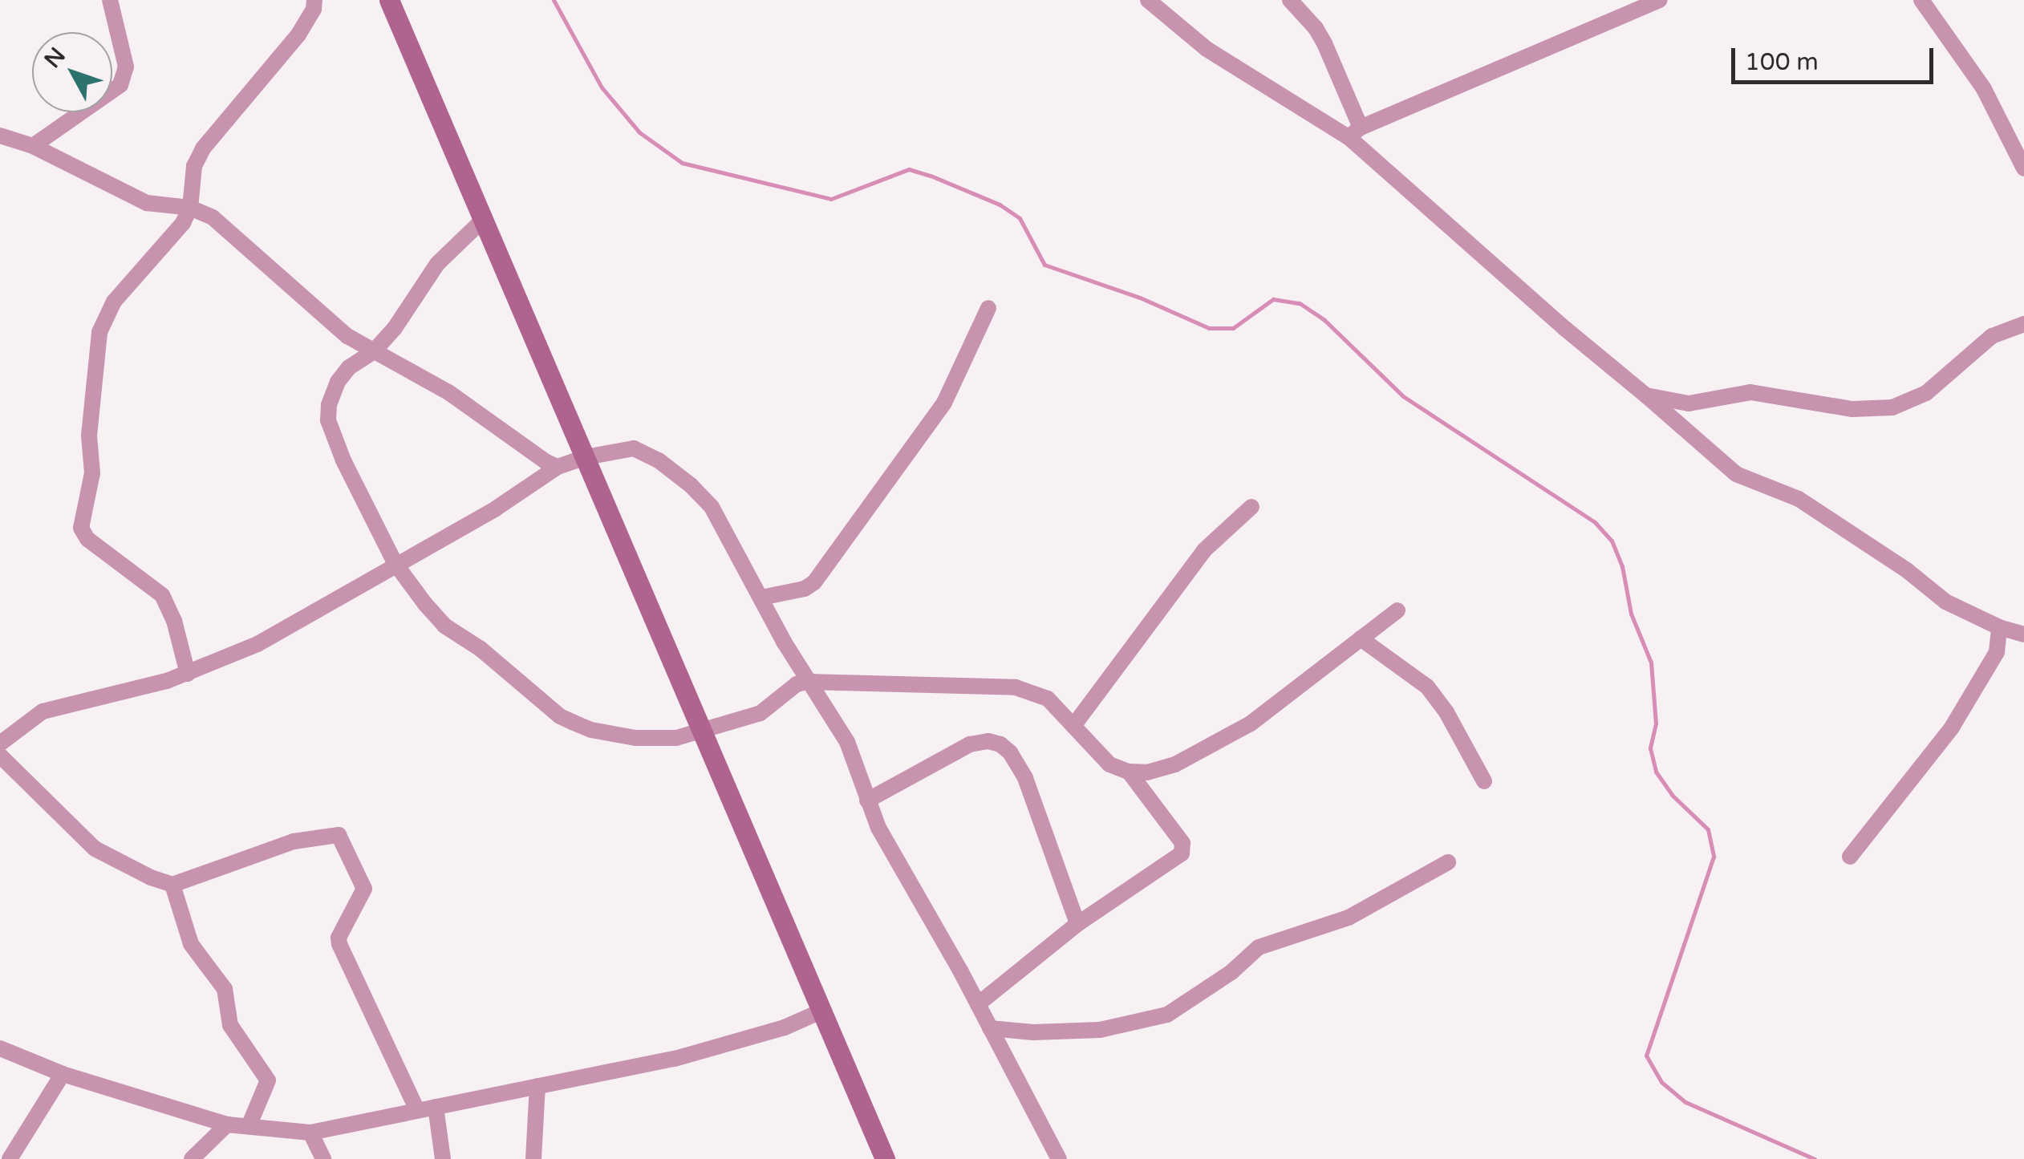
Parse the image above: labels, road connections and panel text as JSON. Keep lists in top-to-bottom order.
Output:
{
  "scale_bar": "100 m",
  "north": "top left"
}
